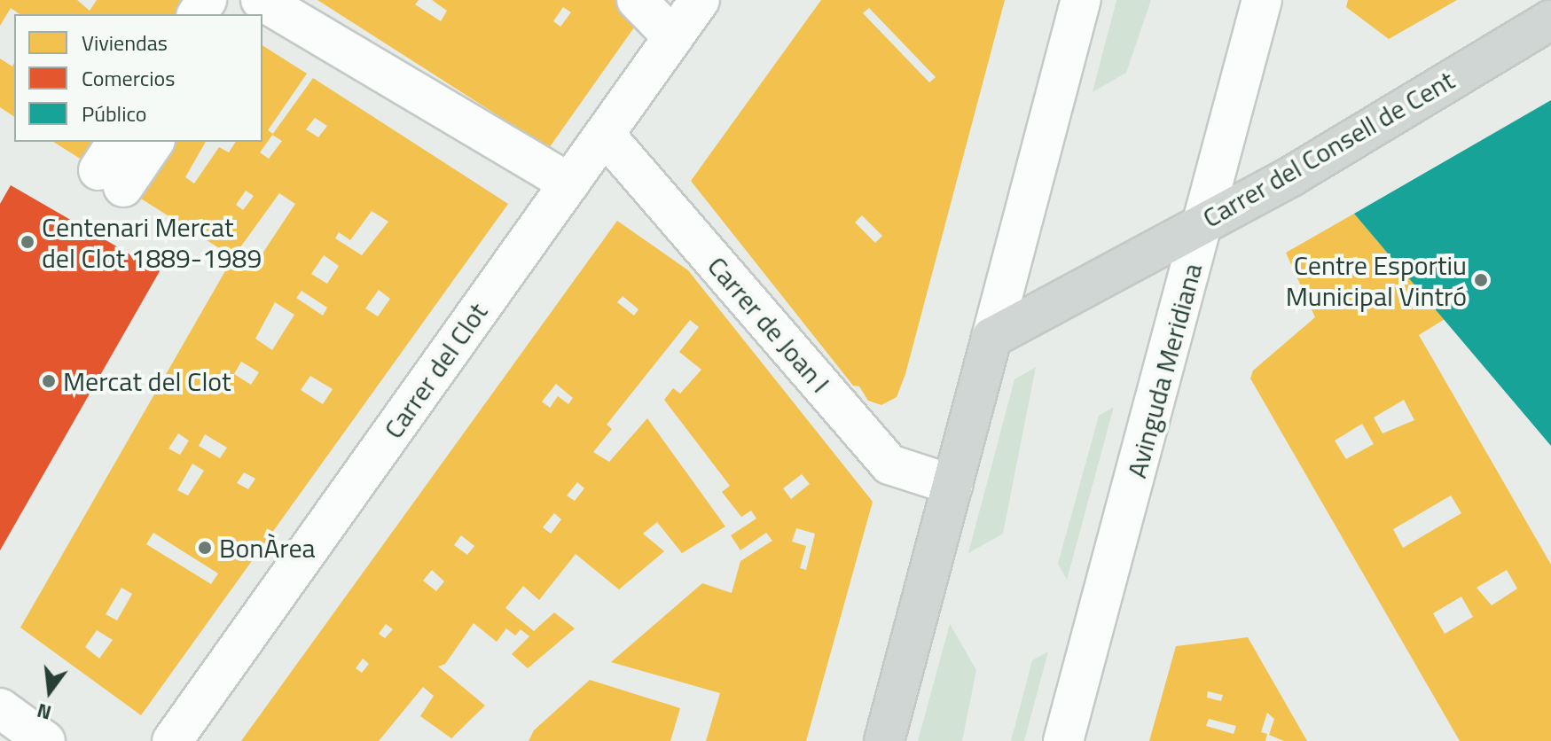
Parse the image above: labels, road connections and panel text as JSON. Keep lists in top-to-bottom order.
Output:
{
  "streets": {
    "main road": ["Carrer del Consell de Cent"],
    "street": ["Carrer de Joan I", "Carrer del Clot", "Avinguda Meridiana"]
  },
  "crossings": [
    ["Carrer del Consell de Cent", "Avinguda Meridiana"],
    ["Carrer de Joan I", "Carrer del Clot"]
  ],
  "places": [
    "Centenari Mercat del Clot 1889-1989",
    "Centre Esportiu Municipal Vintró",
    "Mercat del Clot",
    "BonÀrea"
  ],
  "legend": ["Viviendas", "Comercios", "Público"],
  "north": "bottom"
}
